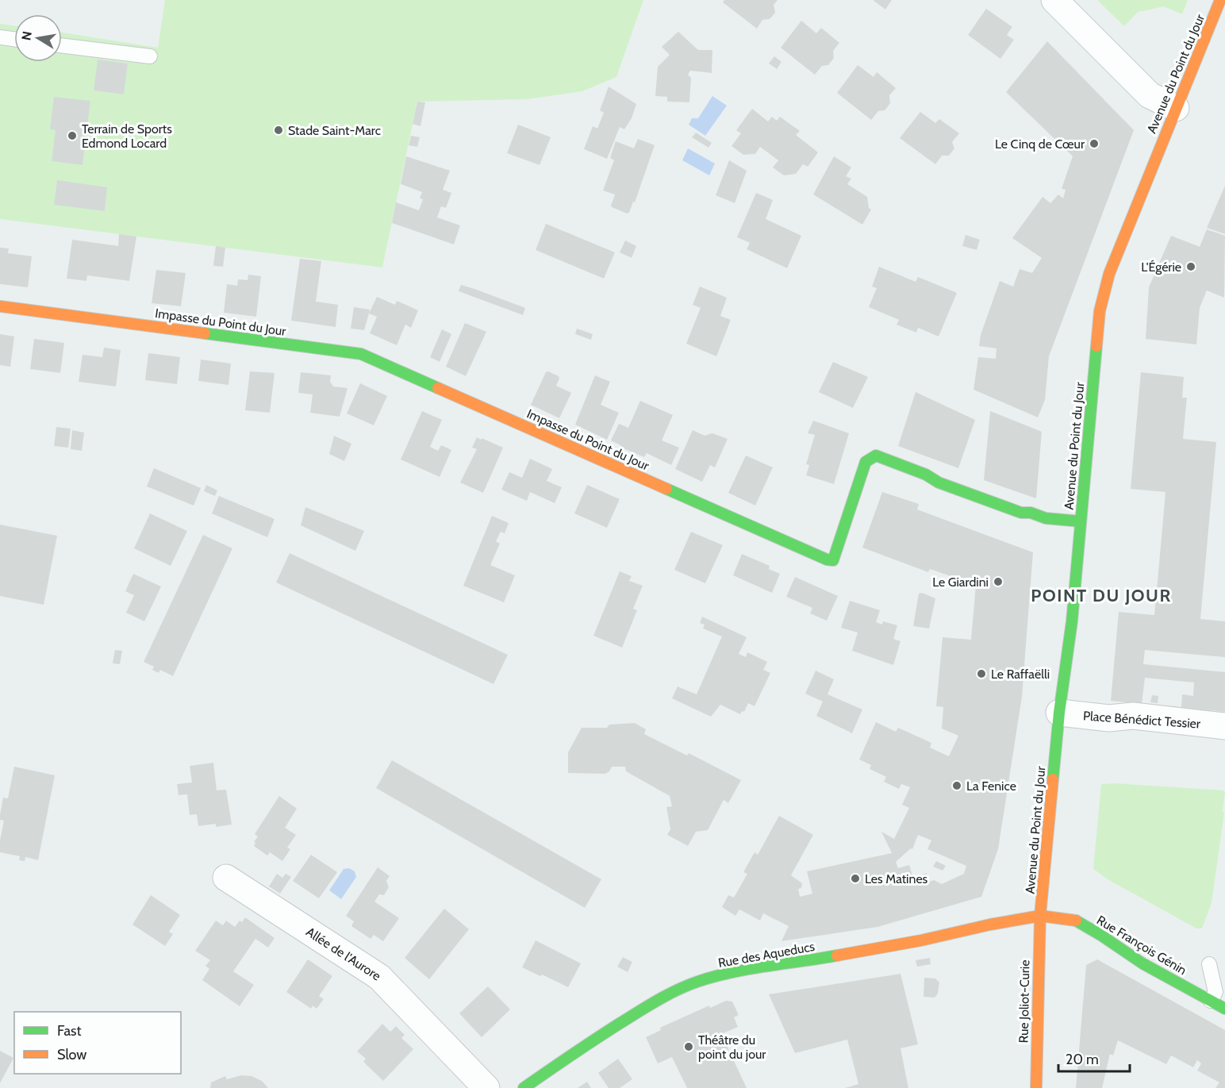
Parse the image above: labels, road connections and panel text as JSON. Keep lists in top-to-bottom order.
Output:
{
  "streets": {
    "street": [
      "Avenue du Point du Jour",
      "Impasse du Point du Jour",
      "Place Bénédict Tessier",
      "Rue François Génin",
      "Allée de l'Aurore",
      "Rue des Aqueducs",
      "Rue Joliot-Curie"
    ]
  },
  "crossings": [
    ["Avenue du Point du Jour", "Impasse du Point du Jour"],
    ["Avenue du Point du Jour", "Place Bénédict Tessier"],
    ["Avenue du Point du Jour", "Rue François Génin"],
    ["Avenue du Point du Jour", "Rue des Aqueducs"],
    ["Avenue du Point du Jour", "Rue Joliot-Curie"],
    ["Rue François Génin", "Rue des Aqueducs"],
    ["Rue François Génin", "Rue Joliot-Curie"],
    ["Rue des Aqueducs", "Rue Joliot-Curie"]
  ],
  "districts": ["POINT DU JOUR"],
  "places": [
    "Stade Saint-Marc",
    "Terrain de Sports Edmond Locard",
    "Le Cinq de Cœur",
    "L'Égérie",
    "Le Giardini",
    "Le Raffaëlli",
    "La Fenice",
    "Les Matines",
    "Théâtre du point du jour"
  ],
  "legend": ["Fast", "Slow"],
  "scale_bar": "20 m",
  "north": "left"
}
